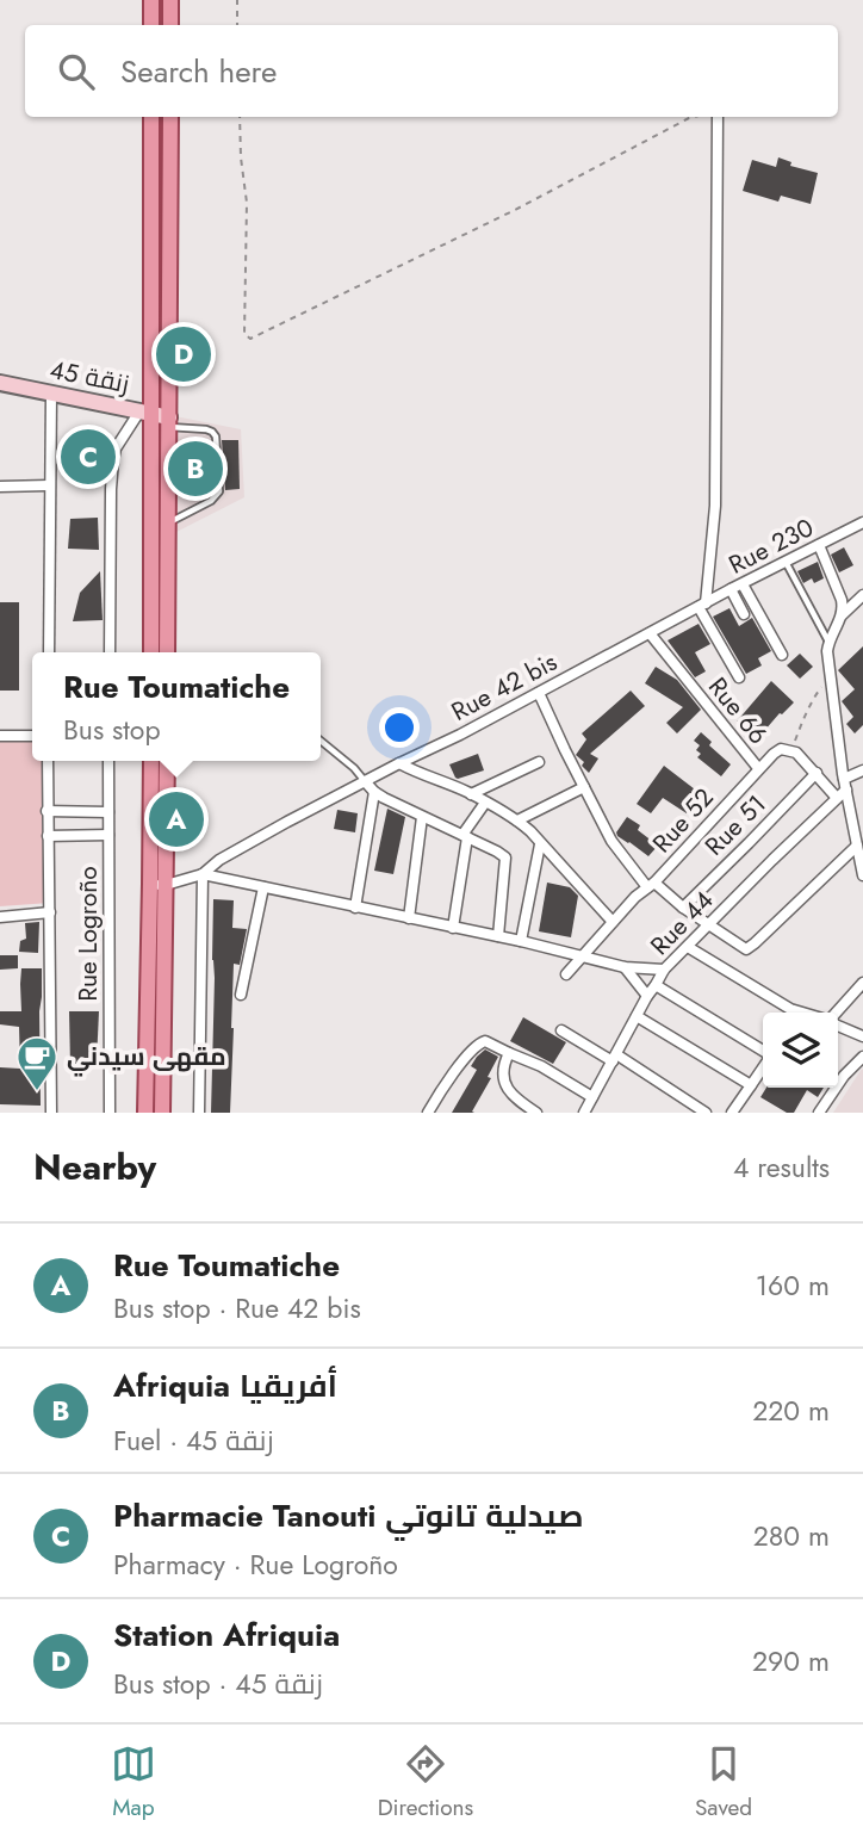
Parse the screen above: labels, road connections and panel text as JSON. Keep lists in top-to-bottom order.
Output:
{
  "streets": {
    "street": [
      "زنقة 45",
      "Rue 230",
      "Rue 42 bis",
      "Rue 66",
      "Rue 52",
      "Rue 51",
      "Rue 44",
      "Rue Logroño"
    ]
  },
  "crossings": [
    ["Rue 230", "Rue 42 bis"],
    ["Rue 42 bis", "Rue 66"],
    ["Rue 66", "Rue 52"],
    ["Rue 66", "Rue 51"],
    ["Rue 66", "Rue 44"]
  ],
  "places": {
    "cafe": ["مقهى سيدني"]
  },
  "page": {
    "search": "Search here",
    "pins": [
      "D",
      "C",
      "B",
      "A"
    ],
    "popup": ["Rue Toumatiche", "Bus stop"],
    "heading": ["Nearby", "4 results"],
    "list": [
      {
        "mark": "A",
        "name": "Rue Toumatiche",
        "note": "Bus stop · Rue 42 bis",
        "value": "160 m"
      },
      {
        "mark": "B",
        "name": "Afriquia أفريقيا",
        "note": "Fuel · زنقة 45",
        "value": "220 m"
      },
      {
        "mark": "C",
        "name": "Pharmacie Tanouti صيدلية تانوتي",
        "note": "Pharmacy · Rue Logroño",
        "value": "280 m"
      },
      {
        "mark": "D",
        "name": "Station Afriquia",
        "note": "Bus stop · زنقة 45",
        "value": "290 m"
      }
    ],
    "nav": ["Map", "Directions", "Saved"]
  }
}
